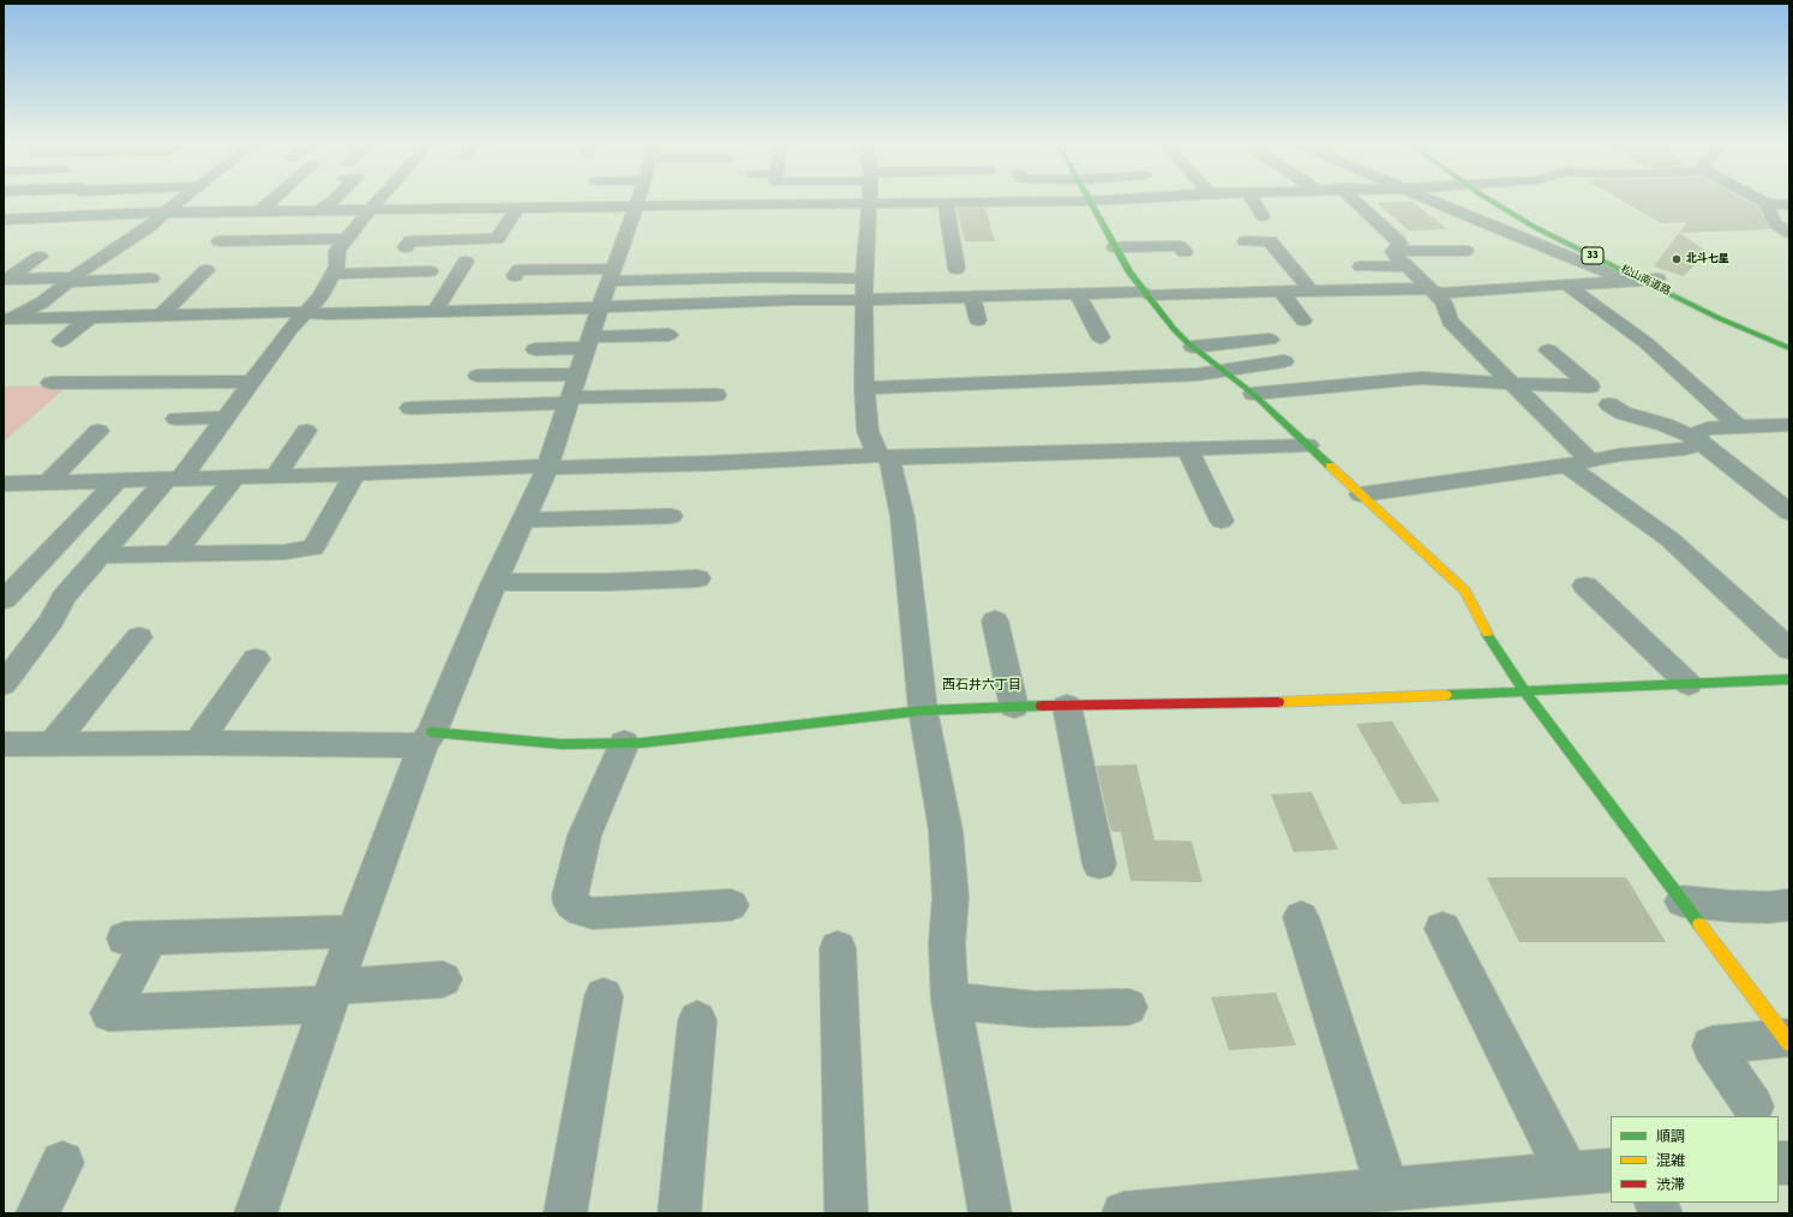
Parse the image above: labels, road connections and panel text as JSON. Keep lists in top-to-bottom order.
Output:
{
  "streets": {
    "main road": ["33", "松山南道路"]
  },
  "districts": ["西石井六丁目"],
  "places": ["北斗七星"],
  "legend": ["順調", "混雑", "渋滞"]
}
